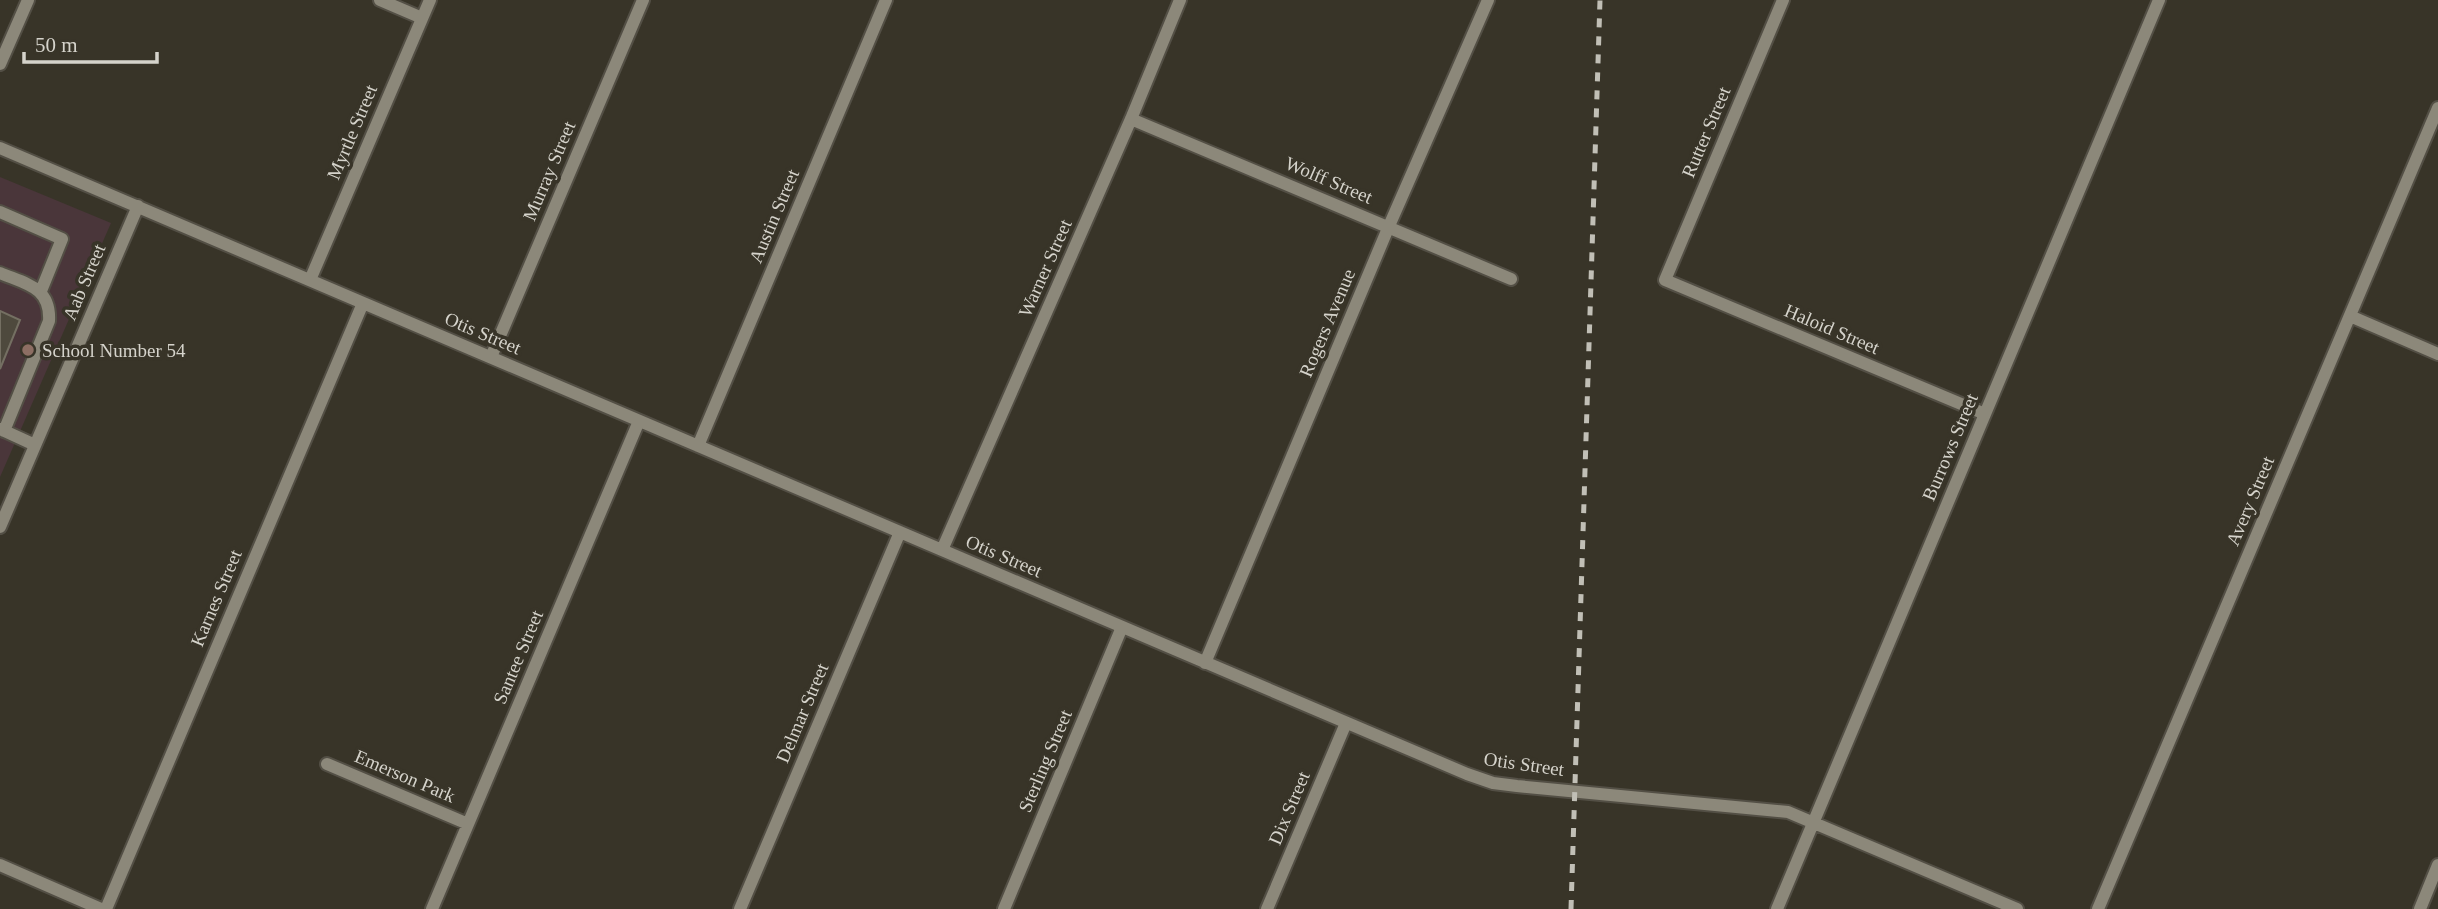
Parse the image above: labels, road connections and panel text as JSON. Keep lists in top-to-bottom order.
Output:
{
  "streets": {
    "street": [
      "Myrtle Street",
      "Rutter Street",
      "Murray Street",
      "Wolff Street",
      "Austin Street",
      "Warner Street",
      "Aab Street",
      "Rogers Avenue",
      "Haloid Street",
      "Otis Street",
      "Burrows Street",
      "Avery Street",
      "Karnes Street",
      "Santee Street",
      "Delmar Street",
      "Sterling Street",
      "Emerson Park",
      "Dix Street"
    ]
  },
  "crossings": [
    ["Myrtle Street", "Otis Street"],
    ["Rutter Street", "Haloid Street"],
    ["Murray Street", "Otis Street"],
    ["Wolff Street", "Warner Street"],
    ["Wolff Street", "Rogers Avenue"],
    ["Austin Street", "Otis Street"],
    ["Warner Street", "Otis Street"],
    ["Aab Street", "Otis Street"],
    ["Rogers Avenue", "Otis Street"],
    ["Haloid Street", "Burrows Street"],
    ["Otis Street", "Burrows Street"],
    ["Otis Street", "Karnes Street"],
    ["Otis Street", "Santee Street"],
    ["Otis Street", "Delmar Street"],
    ["Otis Street", "Sterling Street"],
    ["Otis Street", "Dix Street"],
    ["Santee Street", "Emerson Park"]
  ],
  "places": ["School Number 54"],
  "scale_bar": "50 m"
}
